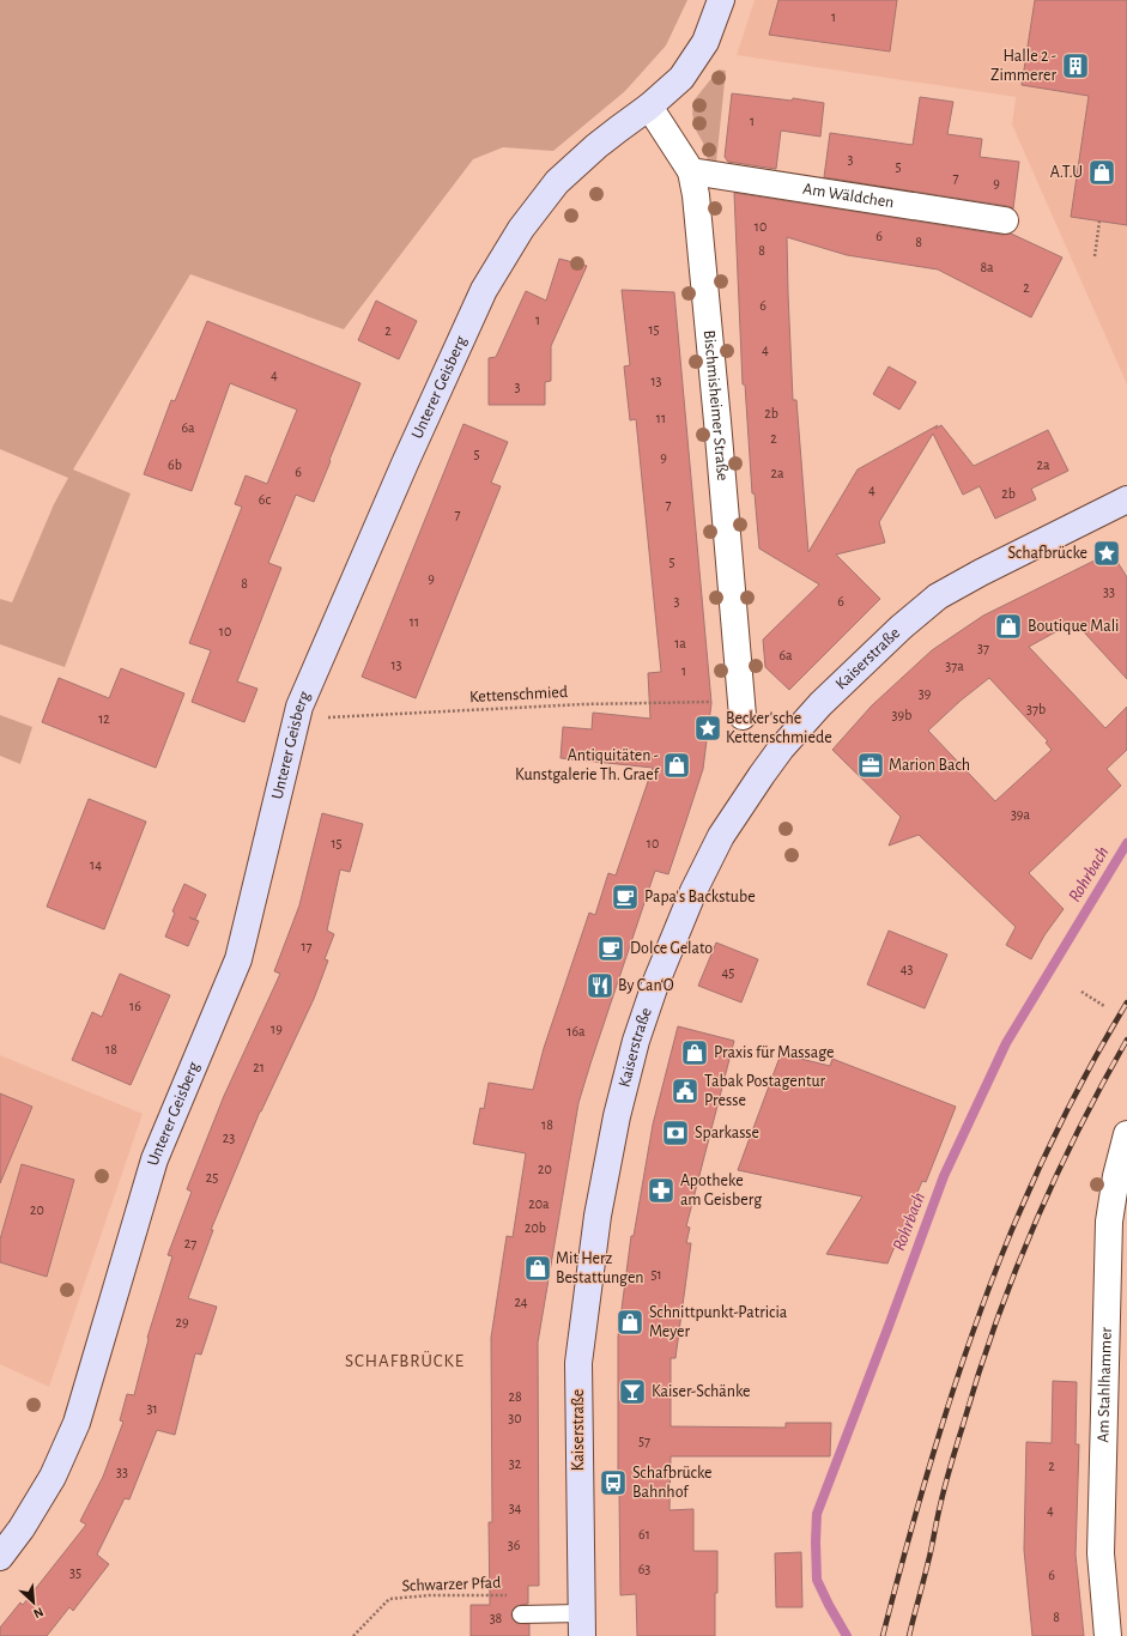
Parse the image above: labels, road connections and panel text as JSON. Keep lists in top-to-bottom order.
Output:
{
  "streets": {
    "street": [
      "Am Wäldchen",
      "Unterer Geisberg",
      "Bischmisheimer Straße",
      "Kaiserstraße",
      "Am Stahlhammer"
    ],
    "path": ["Kettenschmied", "Schwarzer Pfad"]
  },
  "crossings": [
    ["Am Wäldchen", "Bischmisheimer Straße"],
    ["Unterer Geisberg", "Bischmisheimer Straße"]
  ],
  "districts": ["SCHAFBRÜCKE"],
  "water": ["Rohrbach"],
  "places": {
    "building": ["Halle 2 - Zimmerer"],
    "shop": [
      "A.T.U",
      "Boutique Mali",
      "Antiquitäten - Kunstgalerie Th. Graef",
      "Praxis für Massage",
      "Mit Herz Bestattungen",
      "Schnittpunkt-Patricia Meyer"
    ],
    "place": ["Schafbrücke", "Becker'sche Kettenschmiede"],
    "office": ["Marion Bach"],
    "cafe": ["Papa's Backstube", "Dolce Gelato"],
    "restaurant": ["By Can‘O"],
    "public building": ["Tabak Postagentur Presse"],
    "bank": ["Sparkasse"],
    "pharmacy": ["Apotheke am Geisberg"],
    "bar": ["Kaiser-Schänke"],
    "bus stop": ["Schafbrücke Bahnhof"]
  },
  "house_numbers": [
    "1",
    "1",
    "3",
    "5",
    "7",
    "9",
    "10",
    "6",
    "8",
    "8",
    "8a",
    "2",
    "6",
    "1",
    "15",
    "2",
    "4",
    "4",
    "13",
    "3",
    "2b",
    "11",
    "6a",
    "2",
    "5",
    "9",
    "6b",
    "2a",
    "6",
    "2a",
    "4",
    "2b",
    "6c",
    "7",
    "7",
    "5",
    "9",
    "8",
    "33",
    "3",
    "6",
    "11",
    "10",
    "1a",
    "37",
    "6a",
    "13",
    "37a",
    "1",
    "39",
    "37b",
    "39b",
    "12",
    "39a",
    "15",
    "10",
    "14",
    "17",
    "43",
    "45",
    "16",
    "19",
    "16a",
    "18",
    "21",
    "18",
    "23",
    "20",
    "25",
    "20a",
    "20",
    "20b",
    "27",
    "51",
    "24",
    "29",
    "28",
    "31",
    "30",
    "57",
    "32",
    "2",
    "33",
    "34",
    "4",
    "61",
    "36",
    "63",
    "35",
    "6",
    "8",
    "38"
  ],
  "north": "bottom right"
}
